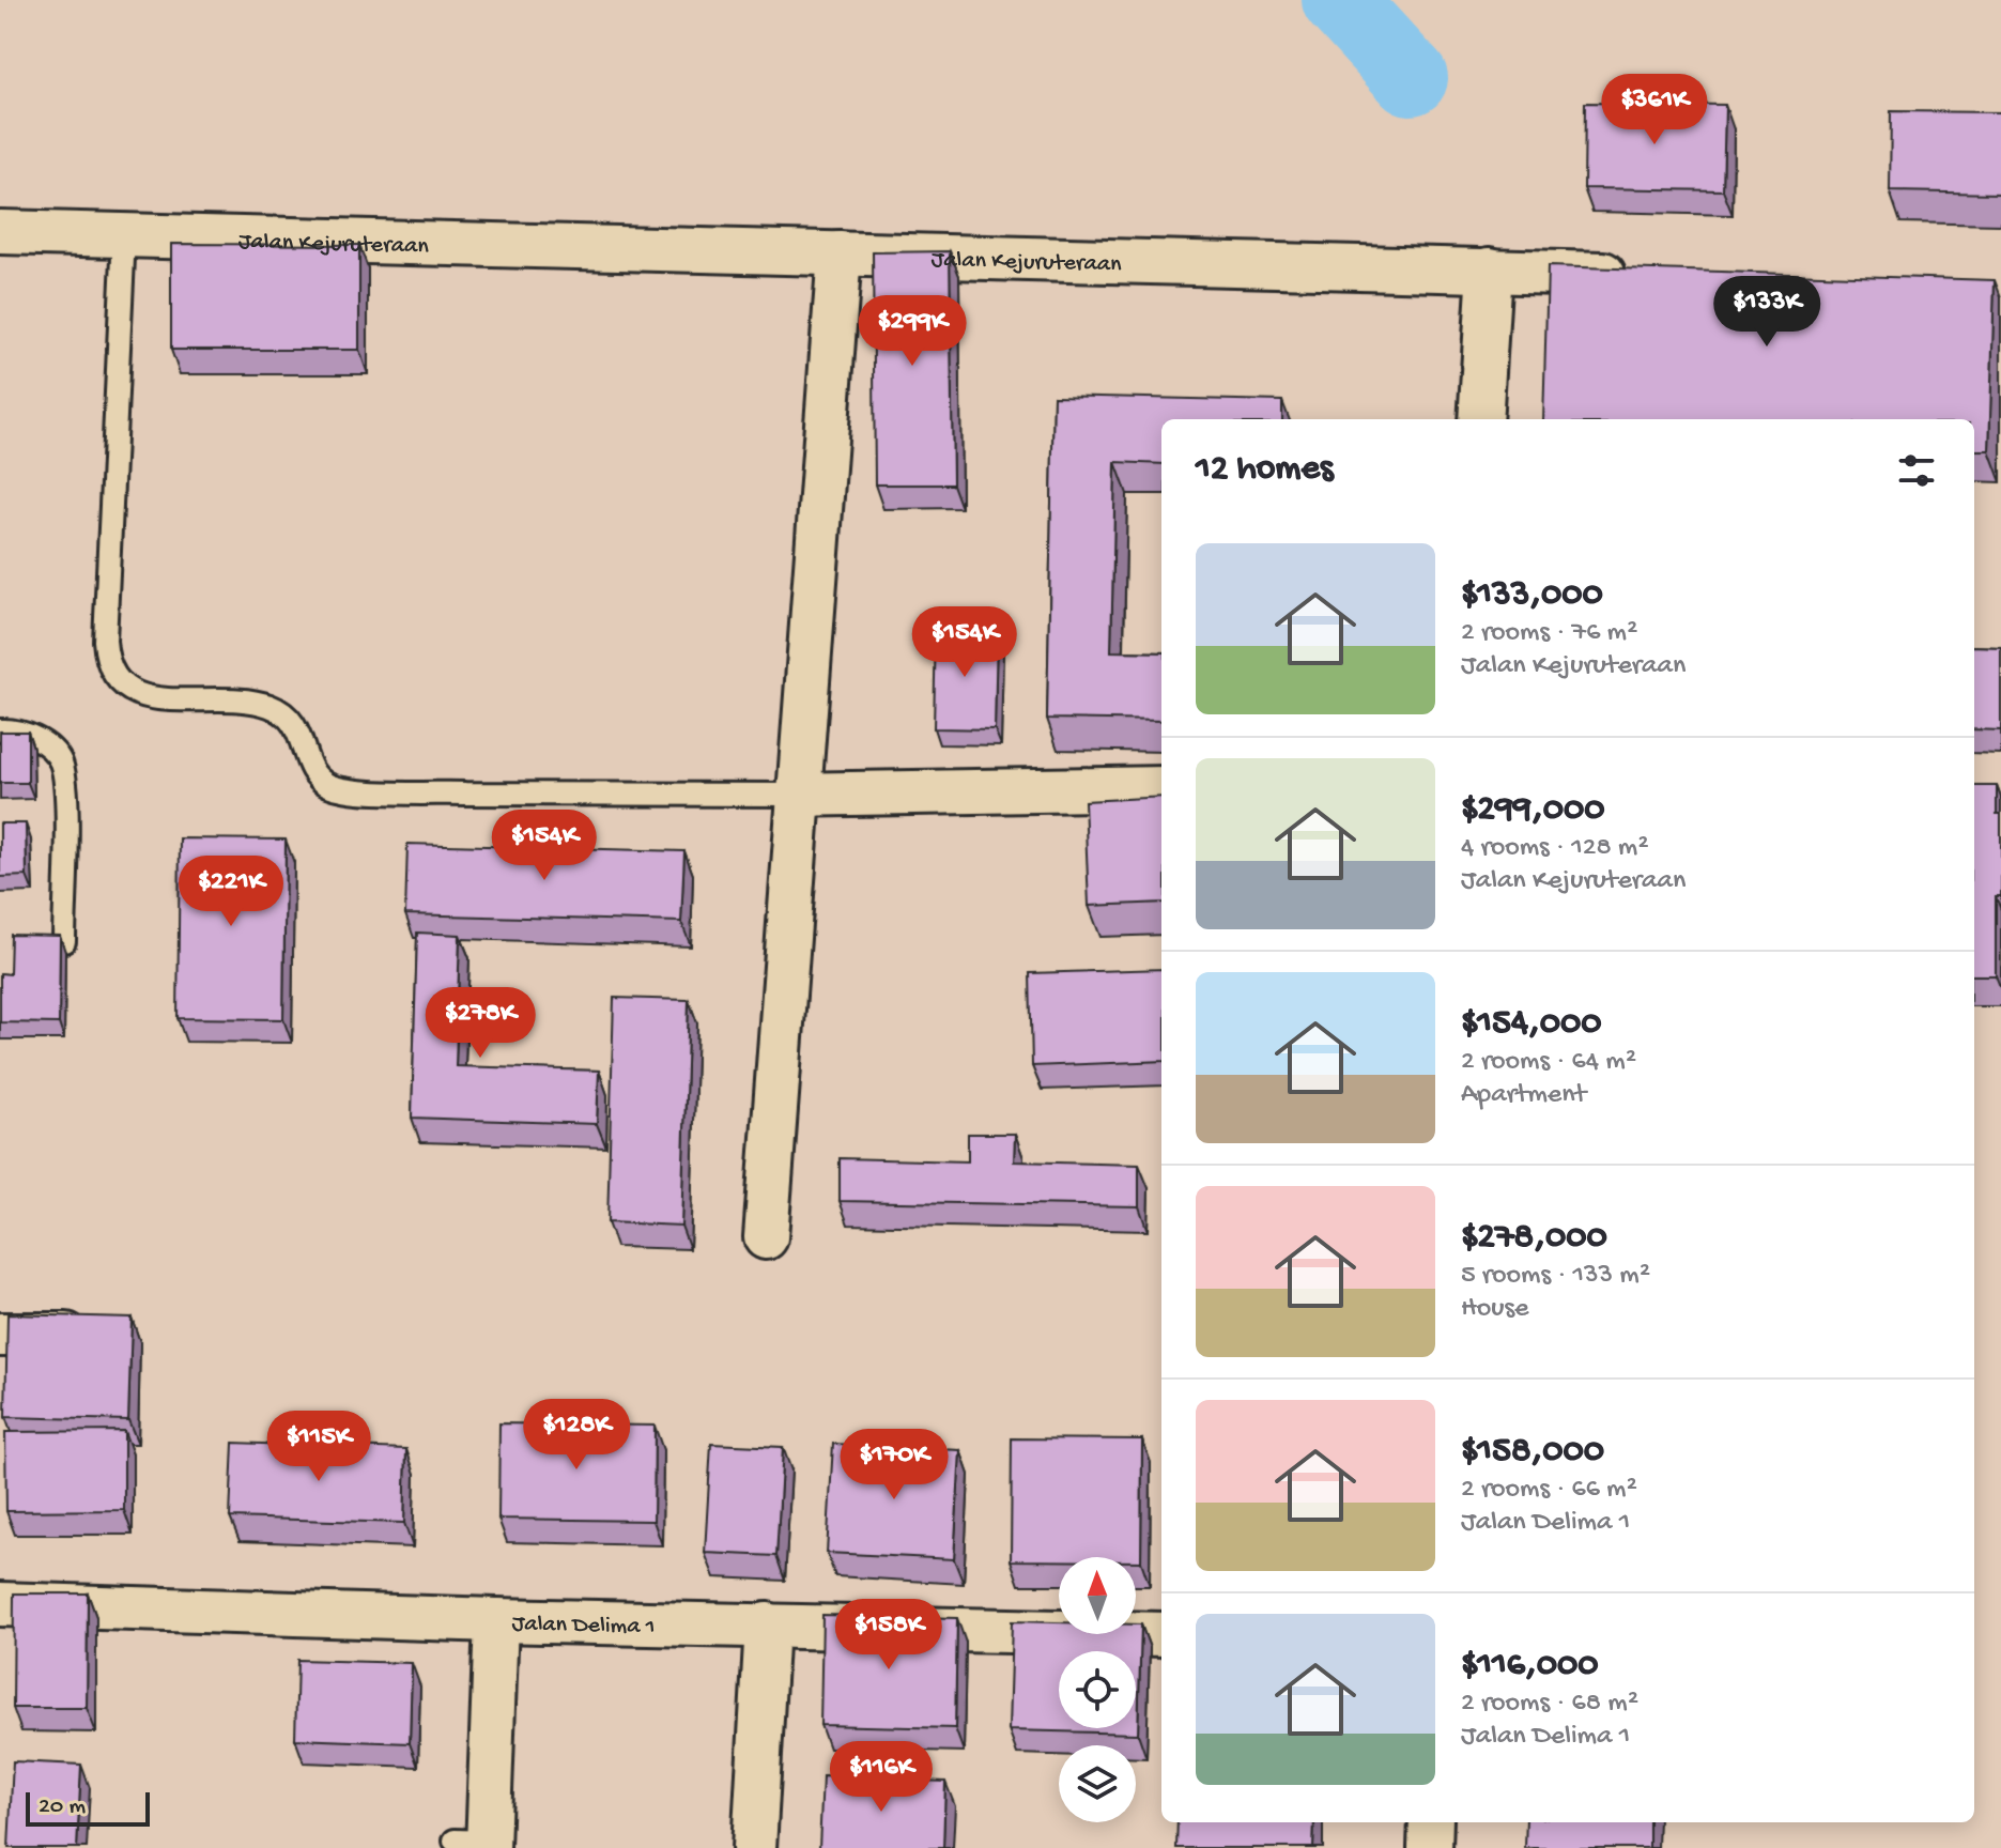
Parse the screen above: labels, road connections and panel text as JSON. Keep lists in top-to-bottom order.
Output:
{
  "streets": {
    "street": ["Jalan Kejuruteraan", "Jalan Delima 1"]
  },
  "scale_bar": "20 m",
  "north": "top",
  "page": {
    "price": [
      "$361K",
      "$133K",
      "$299K",
      "$154K",
      "$154K",
      "$221K",
      "$278K",
      "$128K",
      "$115K",
      "$170K",
      "$158K",
      "$116K"
    ],
    "heading": "12 homes",
    "list": [
      {
        "name": "$133,000",
        "note": "2 rooms · 76 m² · Jalan Kejuruteraan"
      },
      {
        "name": "$299,000",
        "note": "4 rooms · 128 m² · Jalan Kejuruteraan"
      },
      {
        "name": "$154,000",
        "note": "2 rooms · 64 m² · Apartment"
      },
      {
        "name": "$278,000",
        "note": "5 rooms · 133 m² · House"
      },
      {
        "name": "$158,000",
        "note": "2 rooms · 66 m² · Jalan Delima 1"
      },
      {
        "name": "$116,000",
        "note": "2 rooms · 68 m² · Jalan Delima 1"
      }
    ],
    "scale": "20 m"
  }
}
